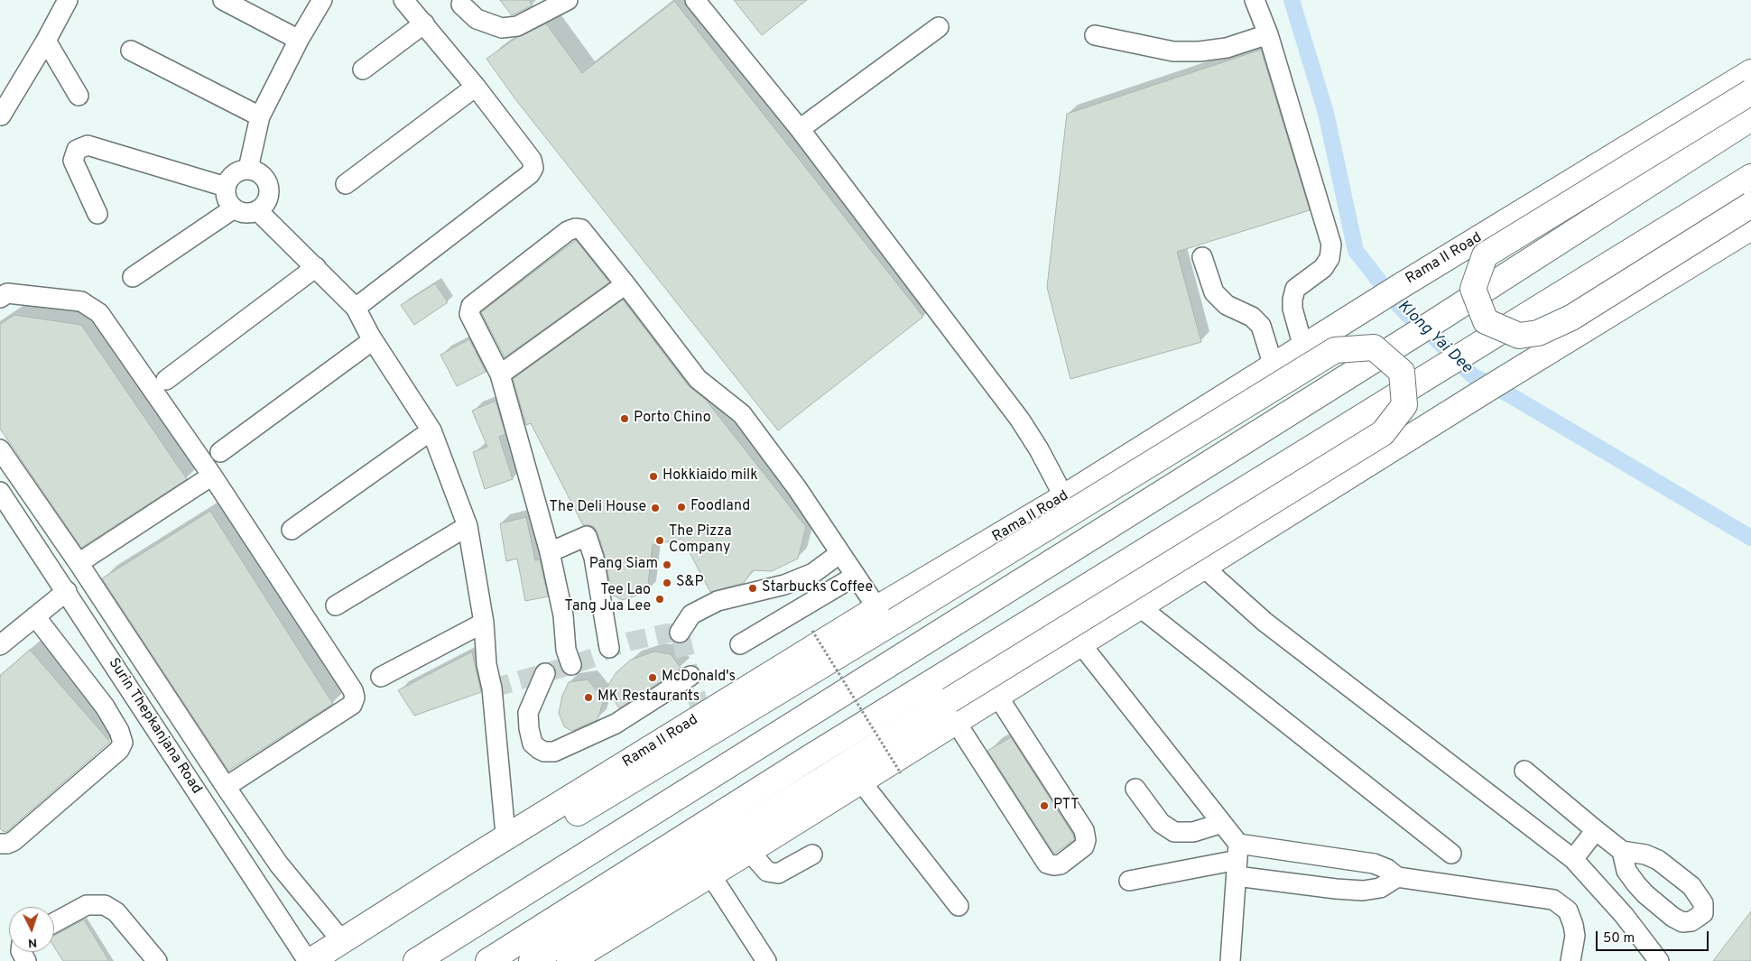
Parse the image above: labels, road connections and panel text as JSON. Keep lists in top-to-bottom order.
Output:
{
  "streets": {
    "main road": ["Rama II Road"],
    "street": ["Surin Thepkanjana Road"]
  },
  "crossings": [
    ["Rama II Road", "Surin Thepkanjana Road"]
  ],
  "water": ["Klong Yai Dee"],
  "places": [
    "Porto Chino",
    "Hokkiaido milk",
    "Foodland",
    "The Deli House",
    "The Pizza Company",
    "Pang Siam",
    "S&P",
    "Starbucks Coffee",
    "Tee Lao Tang Jua Lee",
    "McDonald's",
    "MK Restaurants",
    "PTT"
  ],
  "scale_bar": "50 m",
  "north": "bottom"
}
